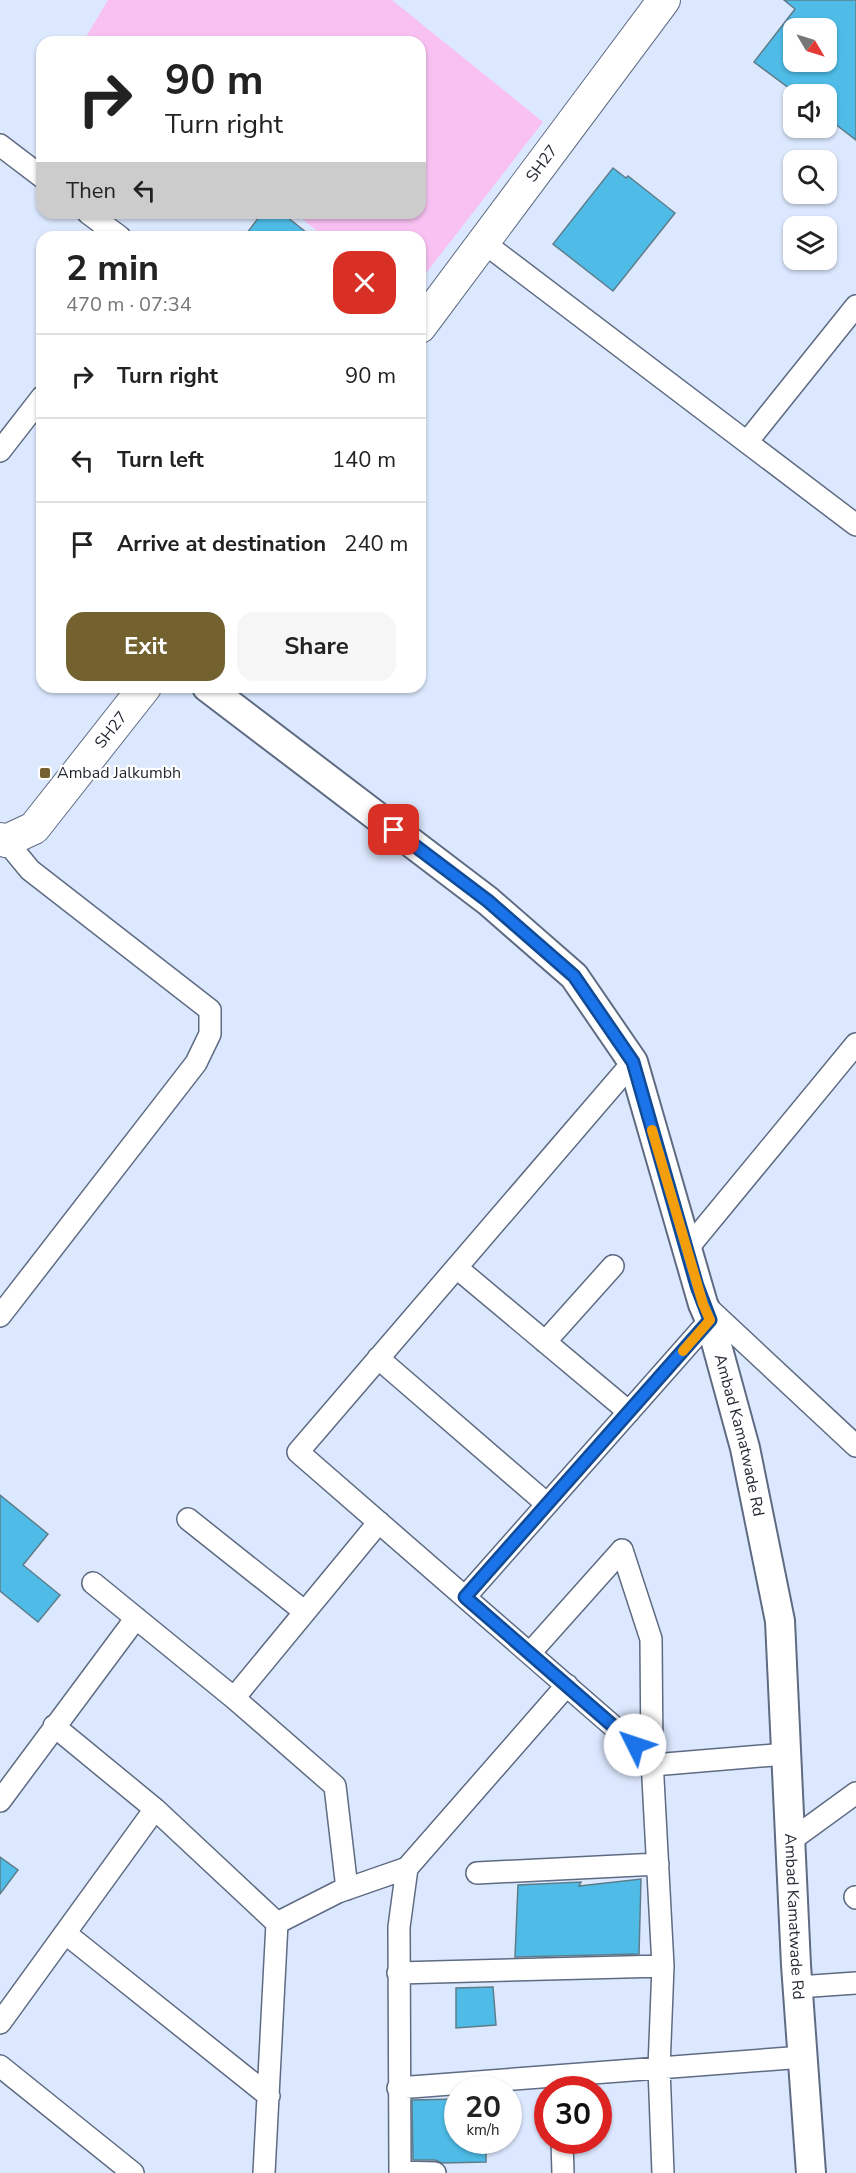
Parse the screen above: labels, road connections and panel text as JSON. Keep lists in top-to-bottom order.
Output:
{
  "streets": {
    "main road": ["SH27"],
    "street": ["Ambad Kamatwade Rd"]
  },
  "places": {
    "transit": ["Ambad Jalkumbh"]
  },
  "north": "bottom right",
  "page": {
    "turn": ["90 m", "Turn right"],
    "then": "Then",
    "heading": ["2 min", "470 m · 07:34"],
    "list": [
      {
        "name": "Turn right",
        "value": "90 m"
      },
      {
        "name": "Turn left",
        "value": "140 m"
      },
      {
        "name": "Arrive at destination",
        "value": "240 m"
      }
    ],
    "buttons": ["Exit", "Share"],
    "speed": "20 km/h",
    "limit": "30"
  }
}
